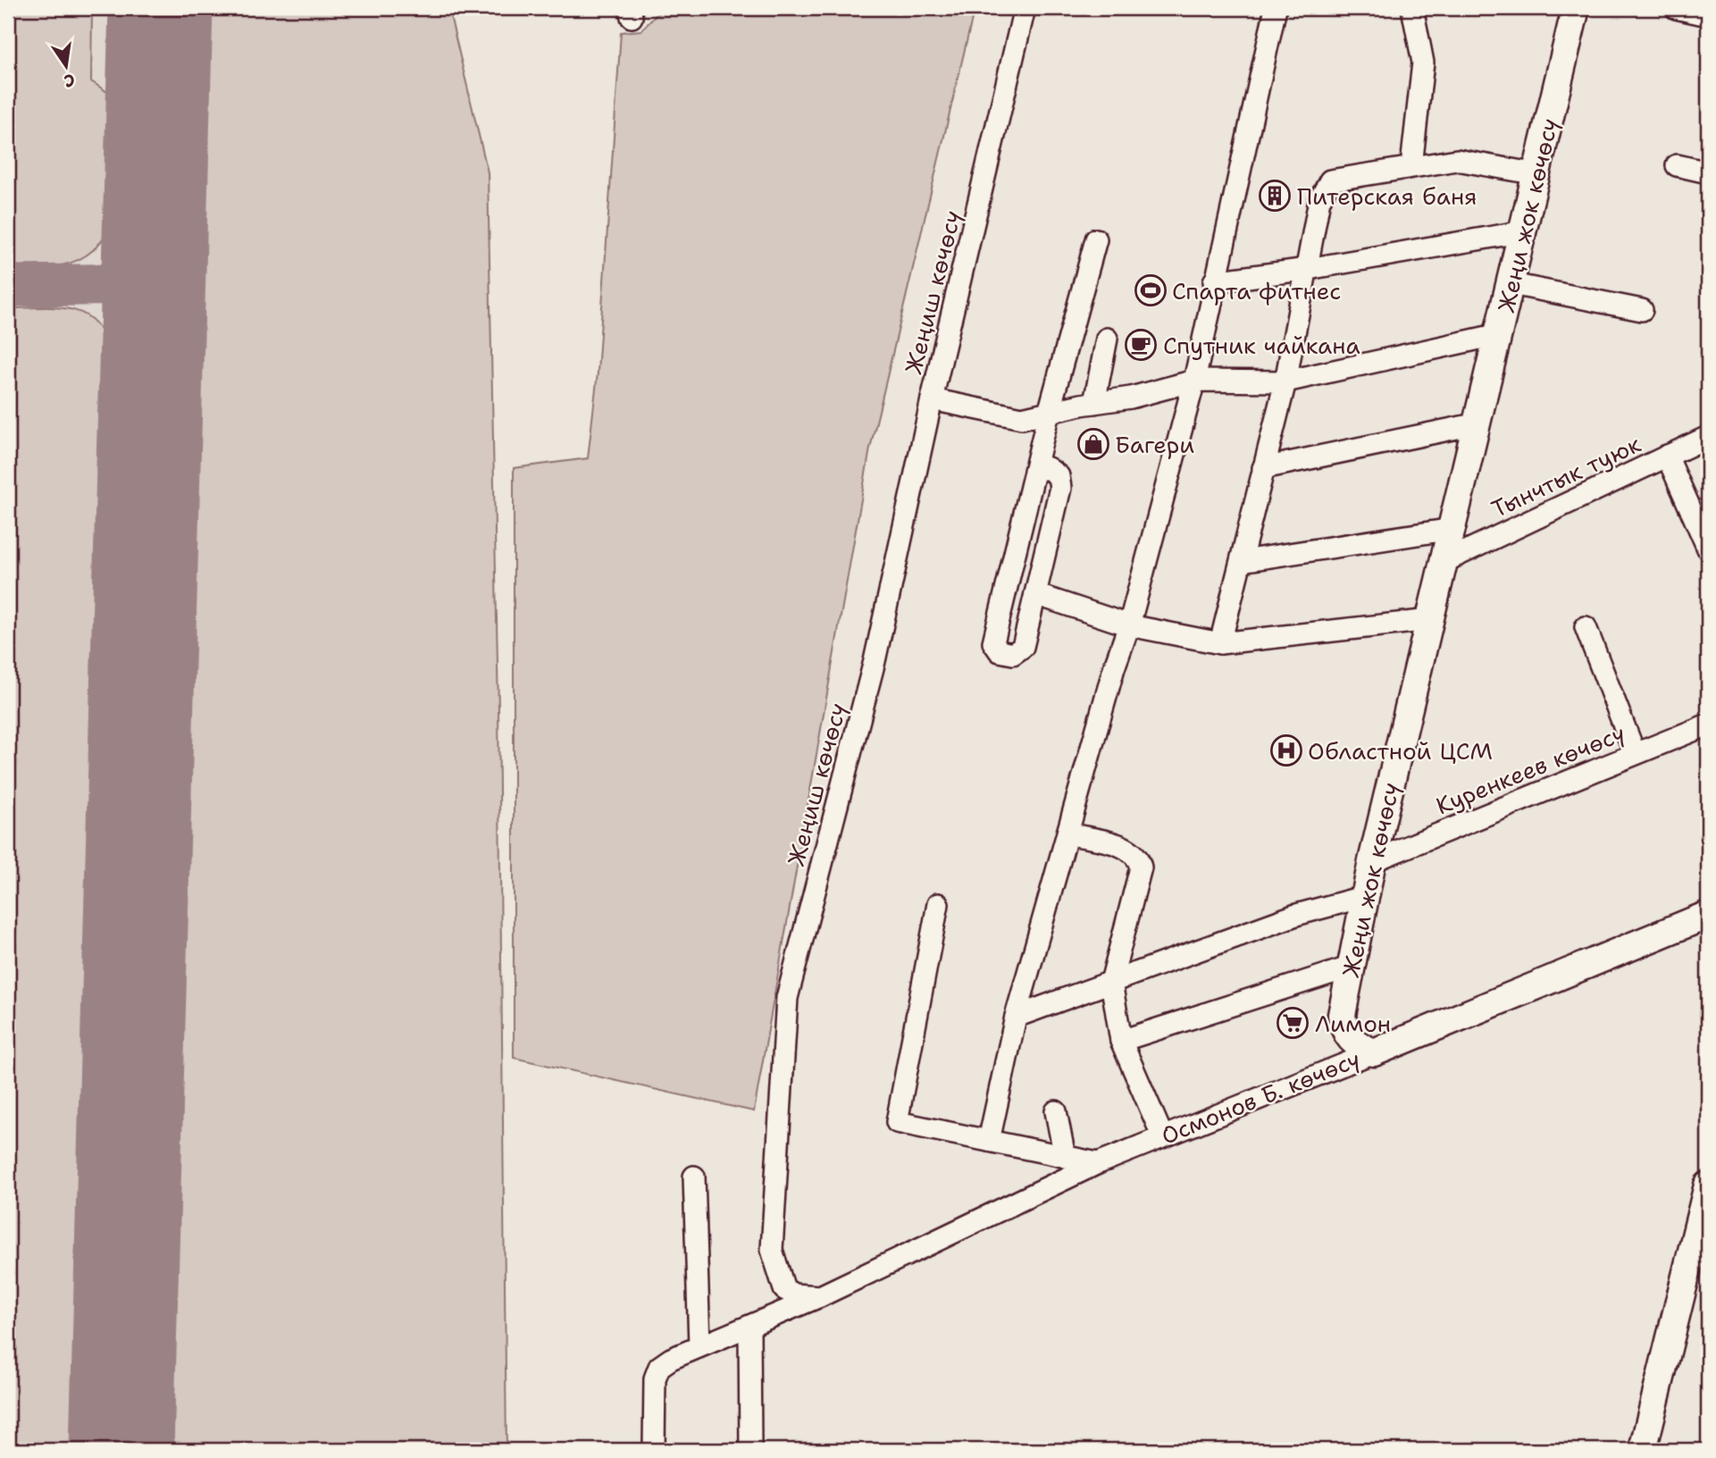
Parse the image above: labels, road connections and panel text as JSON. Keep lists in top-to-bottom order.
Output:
{
  "streets": {
    "main road": ["Жеңи жок көчөсү", "Осмонов Б. көчөсү"],
    "street": ["Жеңиш көчөсү", "Тынчтык туюк", "Куренкеев көчөсү"]
  },
  "crossings": [
    ["Жеңи жок көчөсү", "Тынчтык туюк"],
    ["Жеңи жок көчөсү", "Куренкеев көчөсү"],
    ["Жеңи жок көчөсү", "Осмонов Б. көчөсү"],
    ["Жеңиш көчөсү", "Осмонов Б. көчөсү"]
  ],
  "places": {
    "building": ["Питерская баня"],
    "sports": ["Спарта фитнес"],
    "cafe": ["Спутник чайкана"],
    "shop": ["Багери"],
    "hospital": ["Областной ЦСМ"],
    "supermarket": ["Лимон"]
  },
  "north": "bottom"
}
